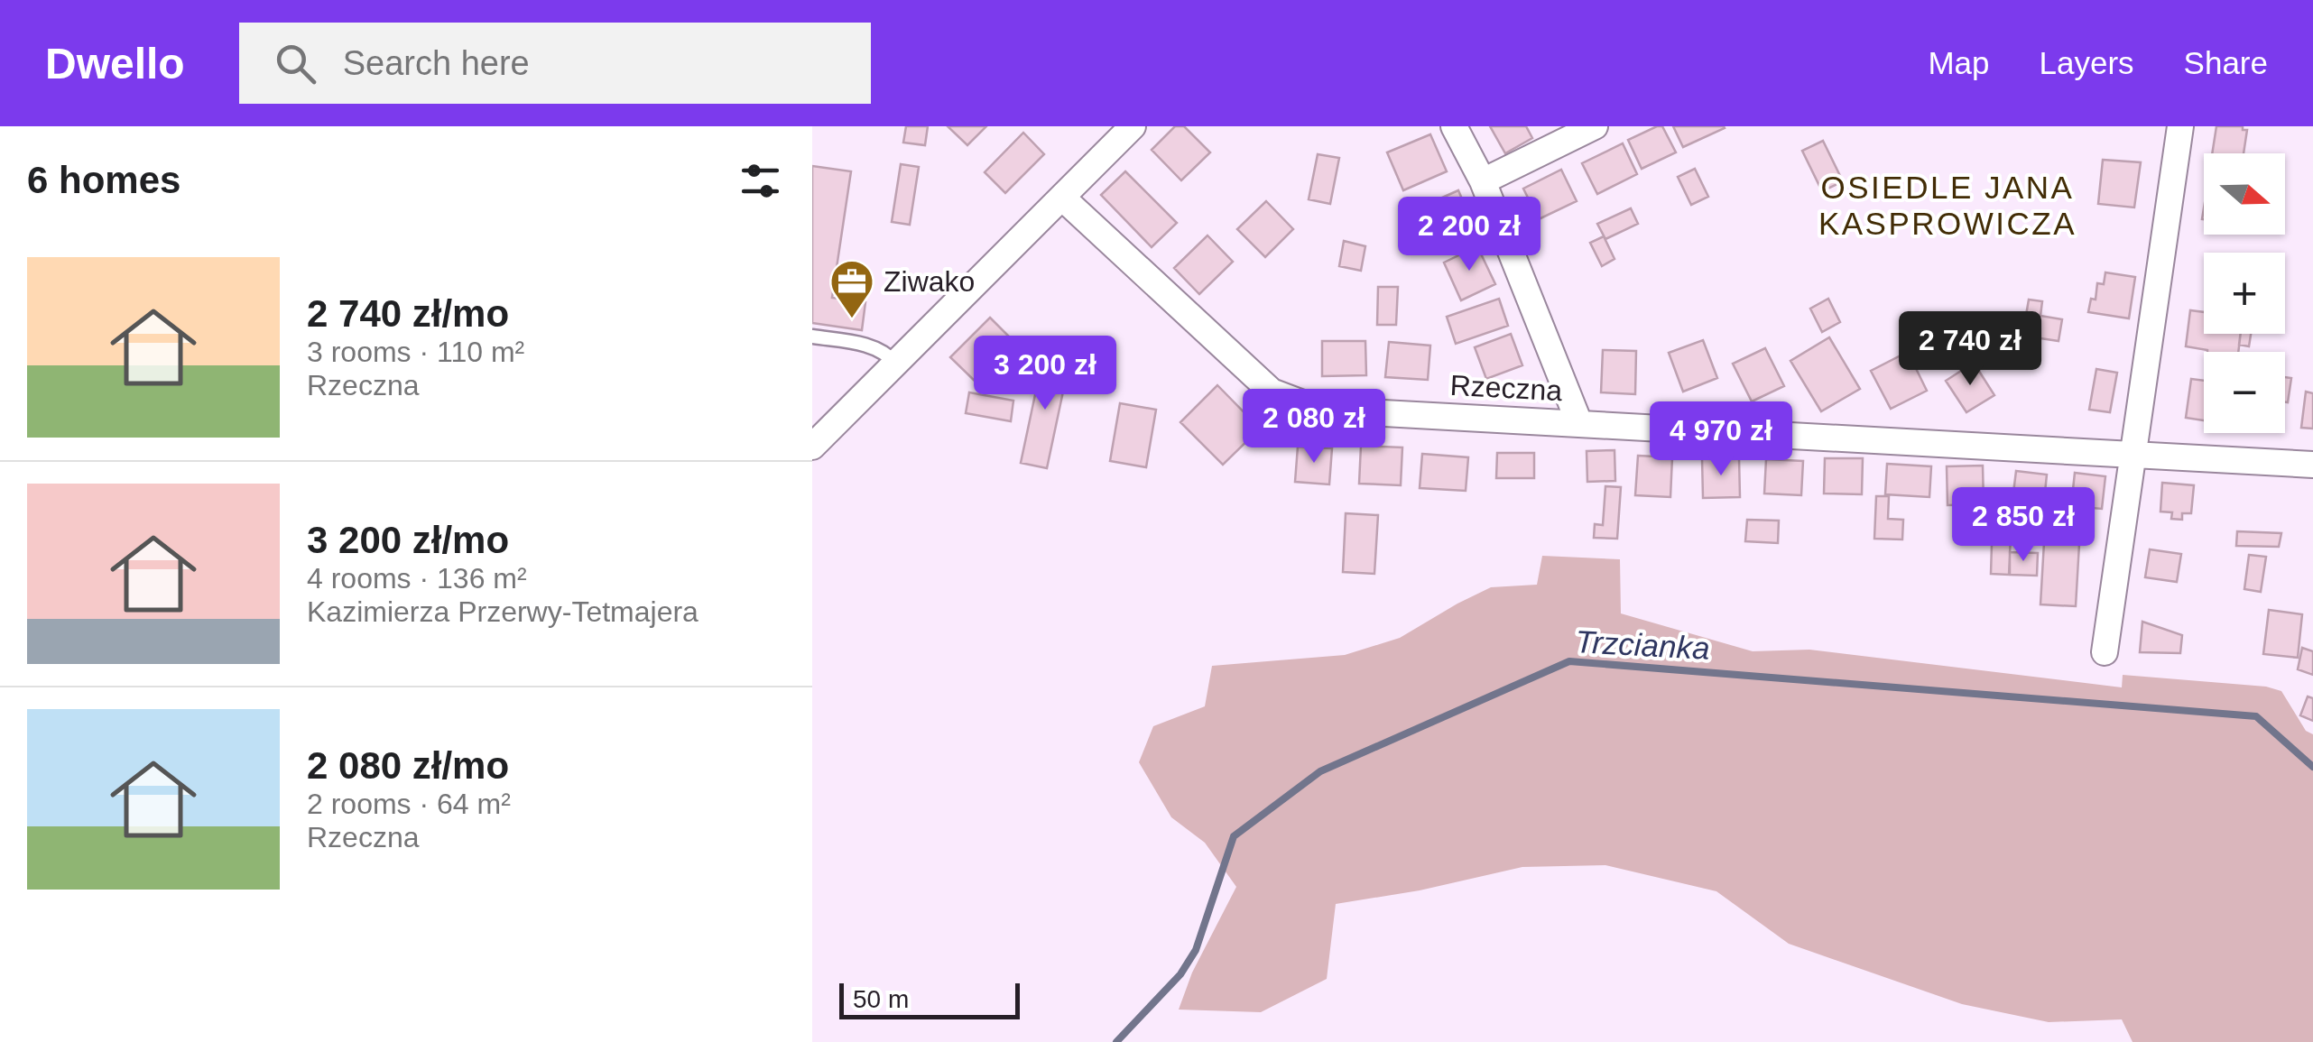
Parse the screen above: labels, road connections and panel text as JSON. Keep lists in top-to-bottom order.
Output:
{
  "streets": {
    "street": ["Rzeczna"]
  },
  "districts": ["OSIEDLE JANA KASPROWICZA"],
  "water": ["Trzcianka"],
  "places": {
    "office": ["Ziwako"]
  },
  "scale_bar": "50 m",
  "north": "right",
  "page": {
    "header": "Dwello",
    "search": "Search here",
    "nav": ["Map", "Layers", "Share"],
    "heading": "6 homes",
    "map_buttons": ["+", "−"],
    "price": [
      "2 200 zł",
      "2 740 zł",
      "3 200 zł",
      "2 080 zł",
      "4 970 zł",
      "2 850 zł"
    ],
    "list": [
      {
        "name": "2 740 zł/mo",
        "note": "3 rooms · 110 m² · Rzeczna"
      },
      {
        "name": "3 200 zł/mo",
        "note": "4 rooms · 136 m² · Kazimierza Przerwy-Tetmajera"
      },
      {
        "name": "2 080 zł/mo",
        "note": "2 rooms · 64 m² · Rzeczna"
      }
    ],
    "scale": "50 m"
  }
}
